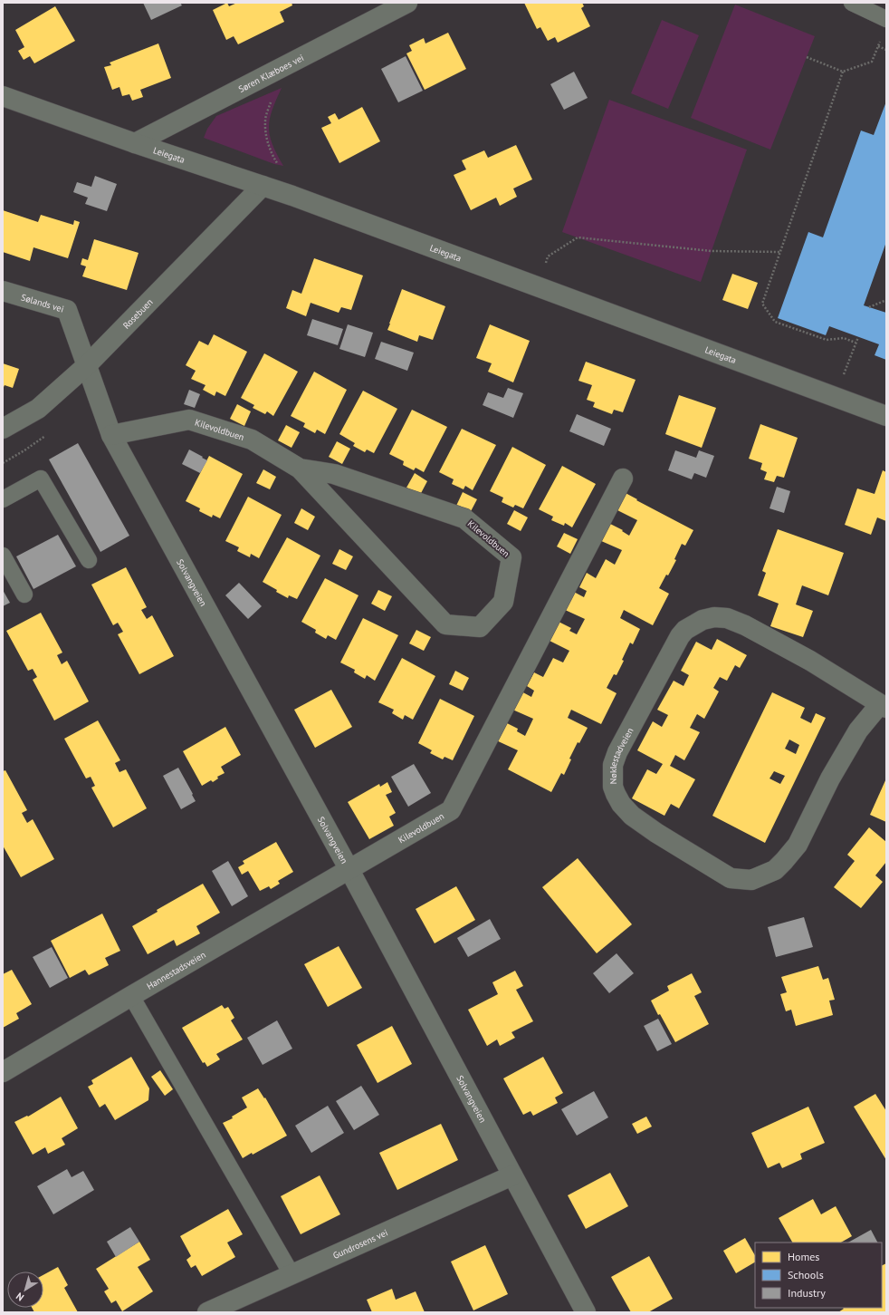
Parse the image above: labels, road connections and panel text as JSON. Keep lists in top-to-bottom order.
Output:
{
  "streets": {
    "street": [
      "Søren Klæboes vei",
      "Leiegata",
      "Sølands vei",
      "Rosebuen",
      "Kilevoldbuen",
      "Solvangveien",
      "Nøklestadveien",
      "Hannestadsveien",
      "Gundrosens vei"
    ]
  },
  "crossings": [
    ["Søren Klæboes vei", "Leiegata"],
    ["Leiegata", "Rosebuen"],
    ["Sølands vei", "Rosebuen"],
    ["Sølands vei", "Solvangveien"],
    ["Rosebuen", "Solvangveien"],
    ["Kilevoldbuen", "Solvangveien"],
    ["Kilevoldbuen", "Hannestadsveien"],
    ["Solvangveien", "Hannestadsveien"],
    ["Solvangveien", "Gundrosens vei"]
  ],
  "legend": ["Homes", "Schools", "Industry"],
  "north": "bottom left"
}
